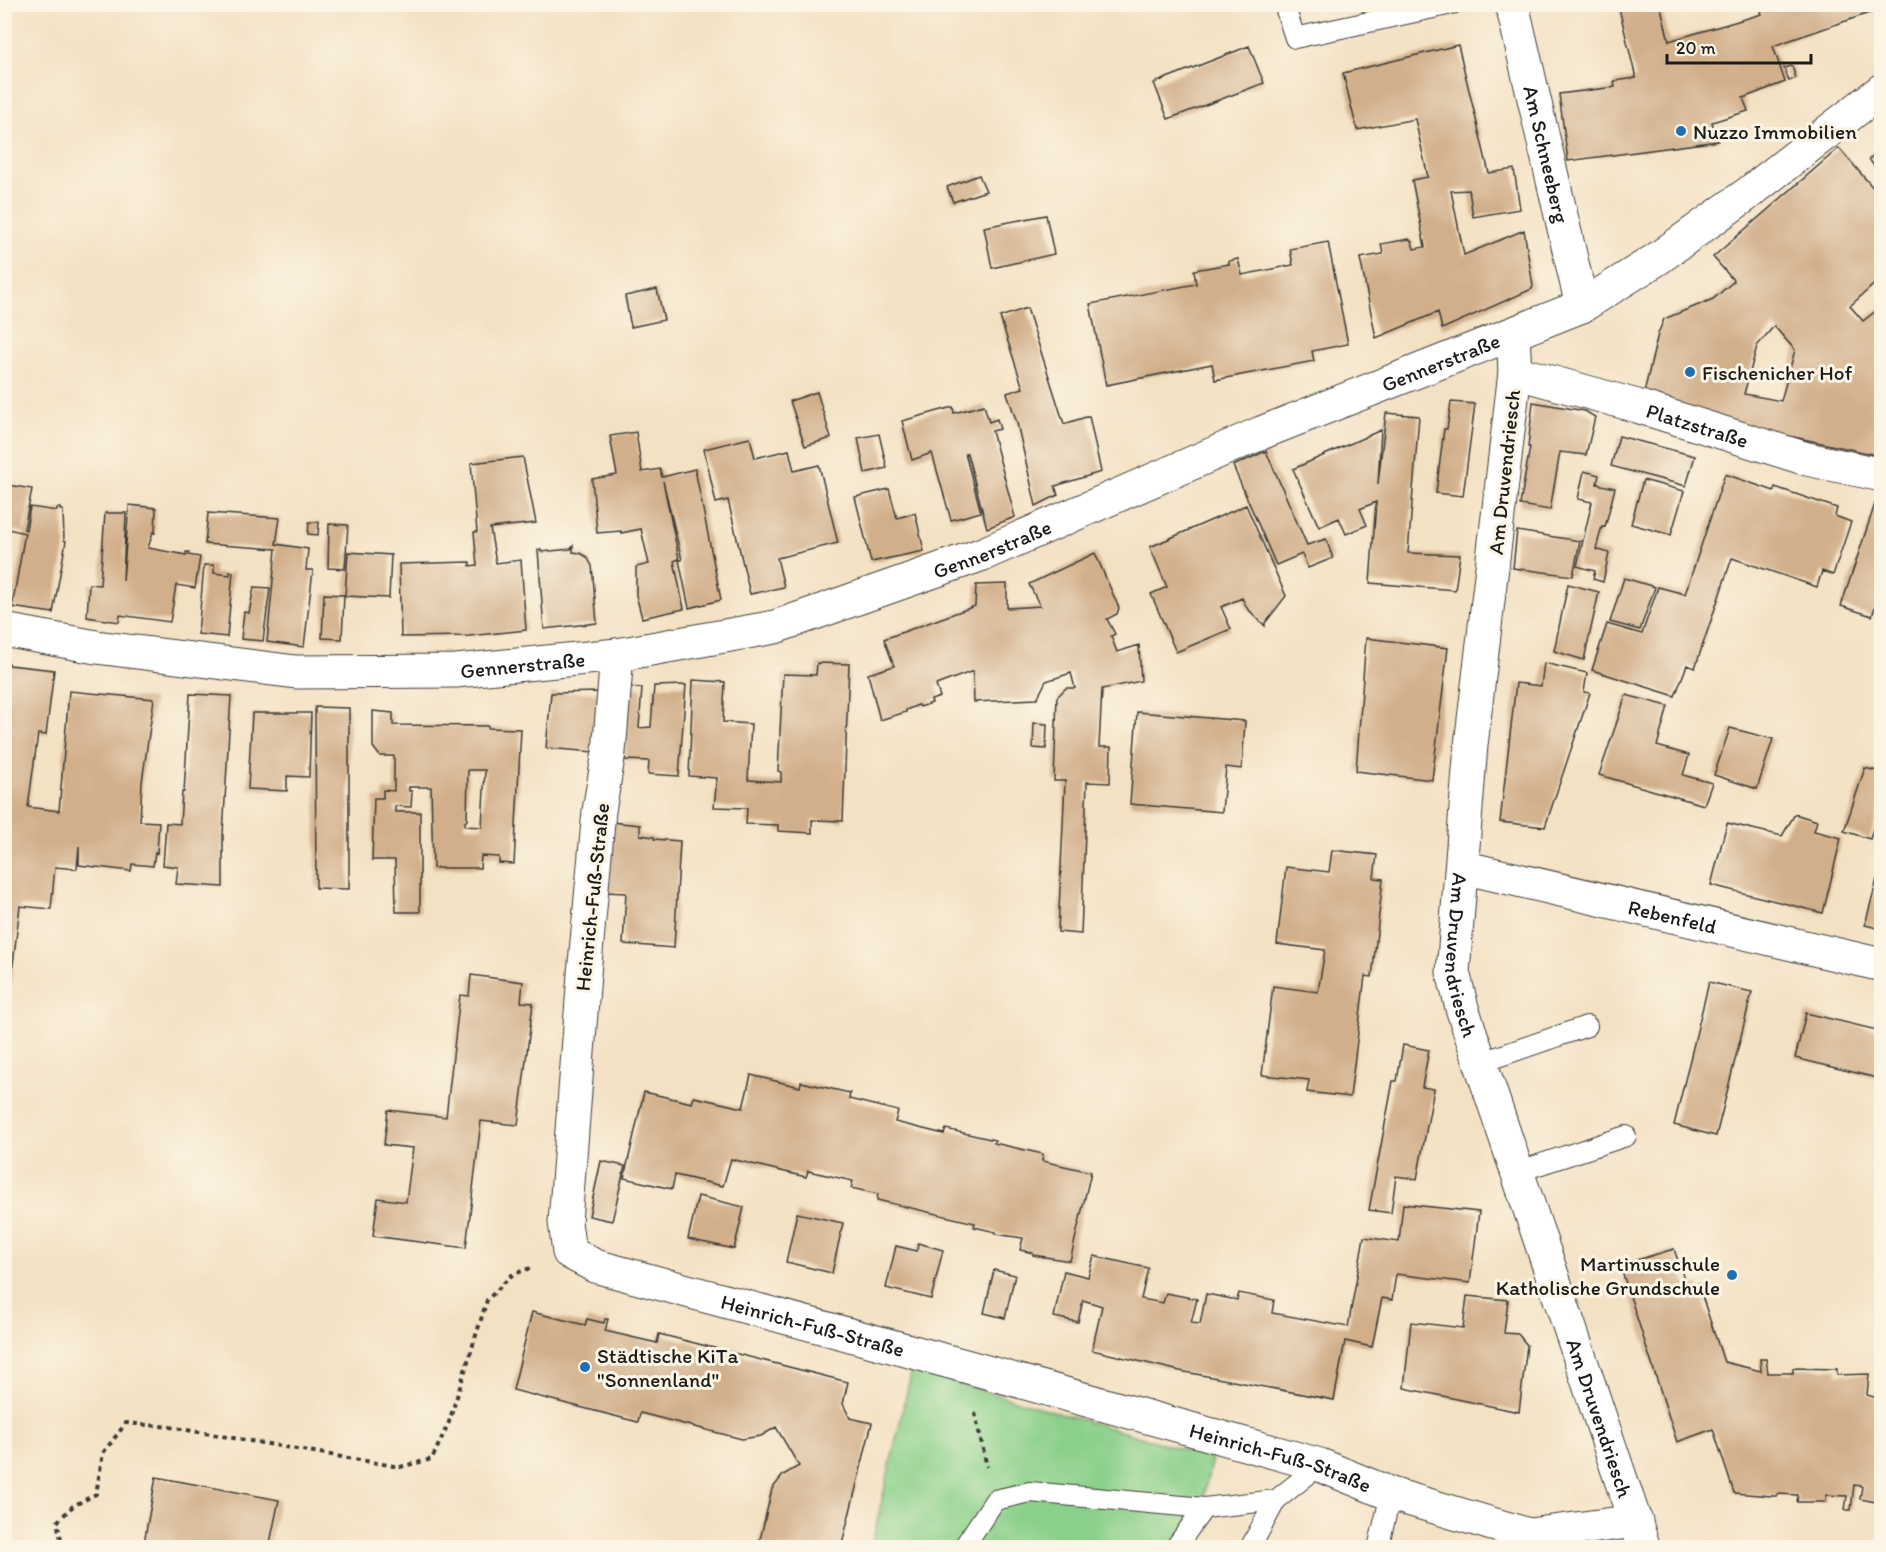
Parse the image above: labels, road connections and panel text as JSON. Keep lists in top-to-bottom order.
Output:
{
  "streets": {
    "street": [
      "Am Schneeberg",
      "Gennerstraße",
      "Platzstraße",
      "Am Druvendriesch",
      "Heinrich-Fuß-Straße",
      "Rebenfeld"
    ]
  },
  "crossings": [
    ["Am Schneeberg", "Gennerstraße"],
    ["Gennerstraße", "Am Druvendriesch"],
    ["Gennerstraße", "Heinrich-Fuß-Straße"],
    ["Platzstraße", "Am Druvendriesch"],
    ["Am Druvendriesch", "Heinrich-Fuß-Straße"],
    ["Am Druvendriesch", "Rebenfeld"]
  ],
  "places": [
    "Nuzzo Immobilien",
    "Fischenicher Hof",
    "Martinusschule Katholische Grundschule",
    "Städtische KiTa \"Sonnenland\""
  ],
  "scale_bar": "20 m"
}
